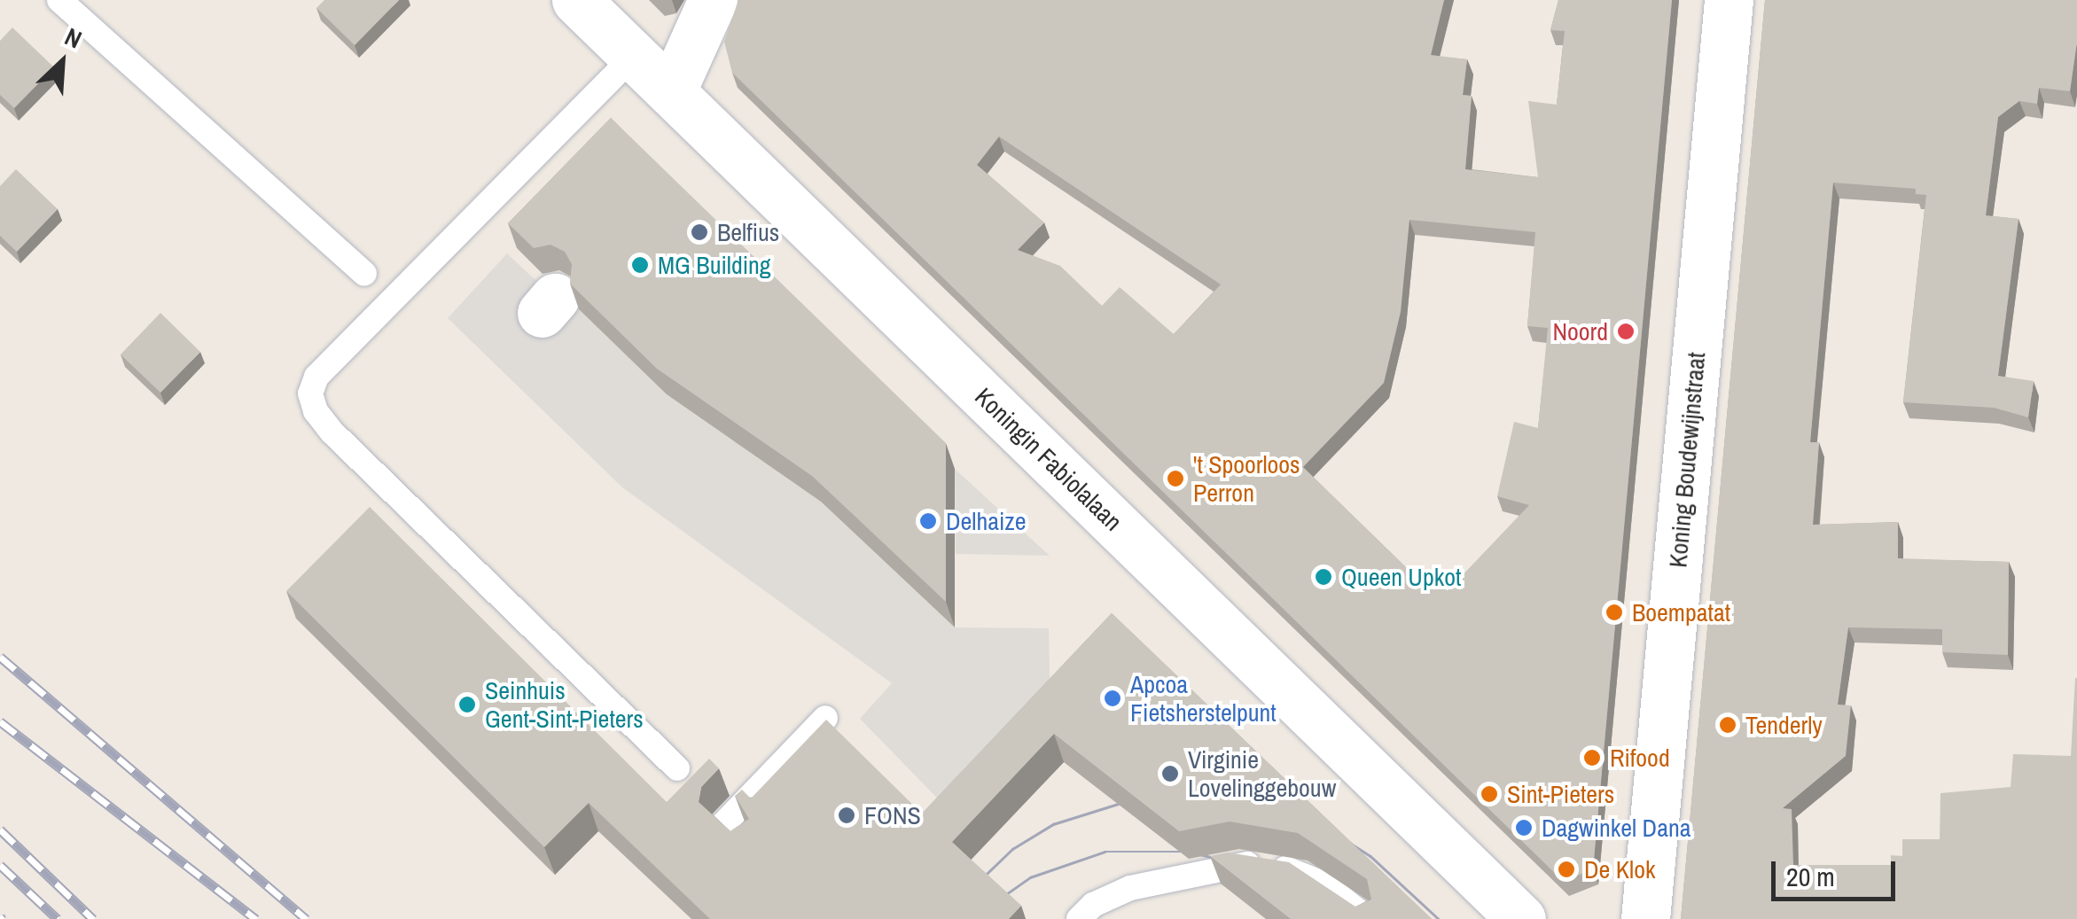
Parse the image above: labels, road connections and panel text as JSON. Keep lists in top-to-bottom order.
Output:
{
  "streets": {
    "street": ["Koningin Fabiolalaan", "Koning Boudewijnstraat"]
  },
  "places": [
    "Belfius",
    "MG Building",
    "Noord",
    "'t Spoorloos Perron",
    "Delhaize",
    "Queen Upkot",
    "Boempatat",
    "Apcoa Fietsherstelpunt",
    "Seinhuis Gent-Sint-Pieters",
    "Tenderly",
    "Rifood",
    "Virginie Lovelinggebouw",
    "Sint-Pieters",
    "FONS",
    "Dagwinkel Dana",
    "De Klok"
  ],
  "scale_bar": "20 m",
  "north": "top right"
}
